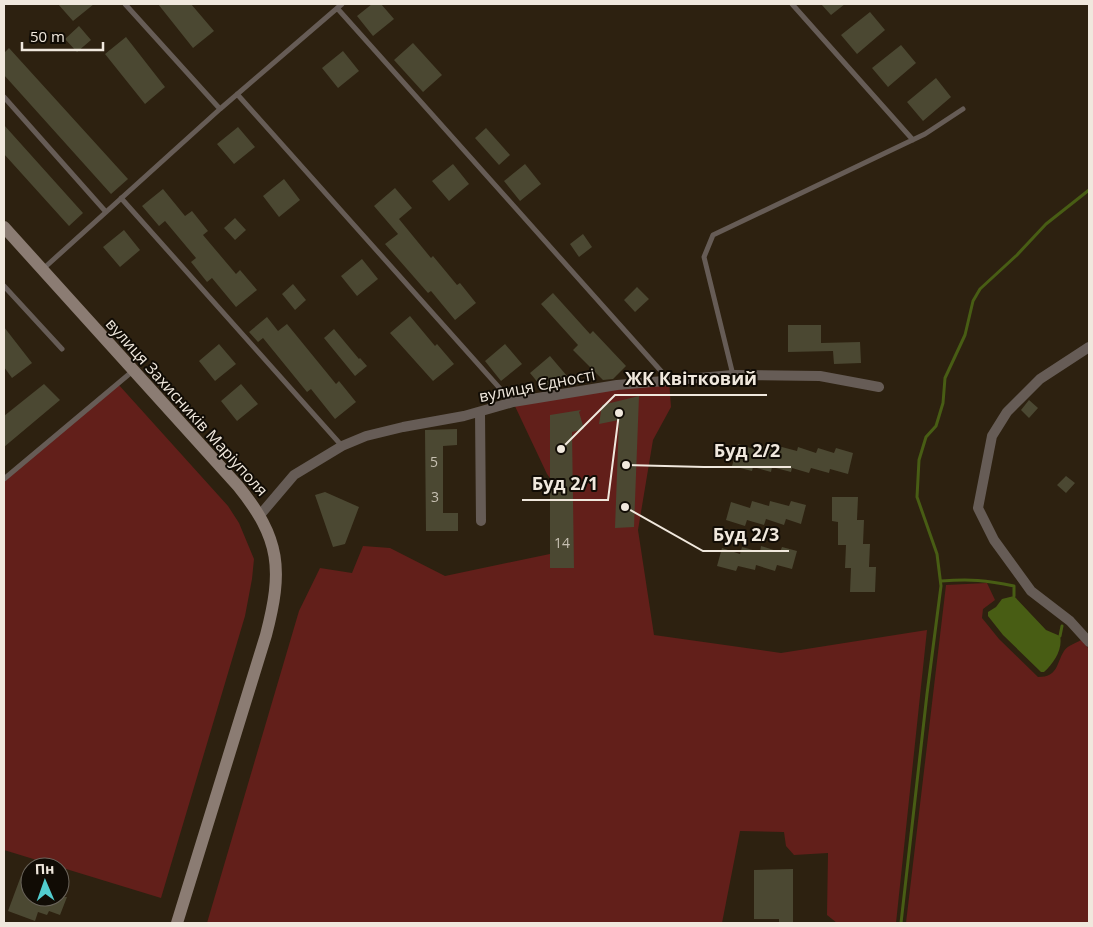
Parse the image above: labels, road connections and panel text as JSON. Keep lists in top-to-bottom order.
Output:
{
  "streets": {
    "main road": ["вулиця Захисників Маріуполя"],
    "street": ["вулиця Єдності"]
  },
  "crossings": [
    ["вулиця Єдності", "вулиця Захисників Маріуполя"]
  ],
  "places": [
    "Буд 2/1",
    "ЖК Квітковий",
    "Буд 2/2",
    "Буд 2/3"
  ],
  "house_numbers": ["5", "3", "14"],
  "scale_bar": "50 m",
  "north": "top"
}
